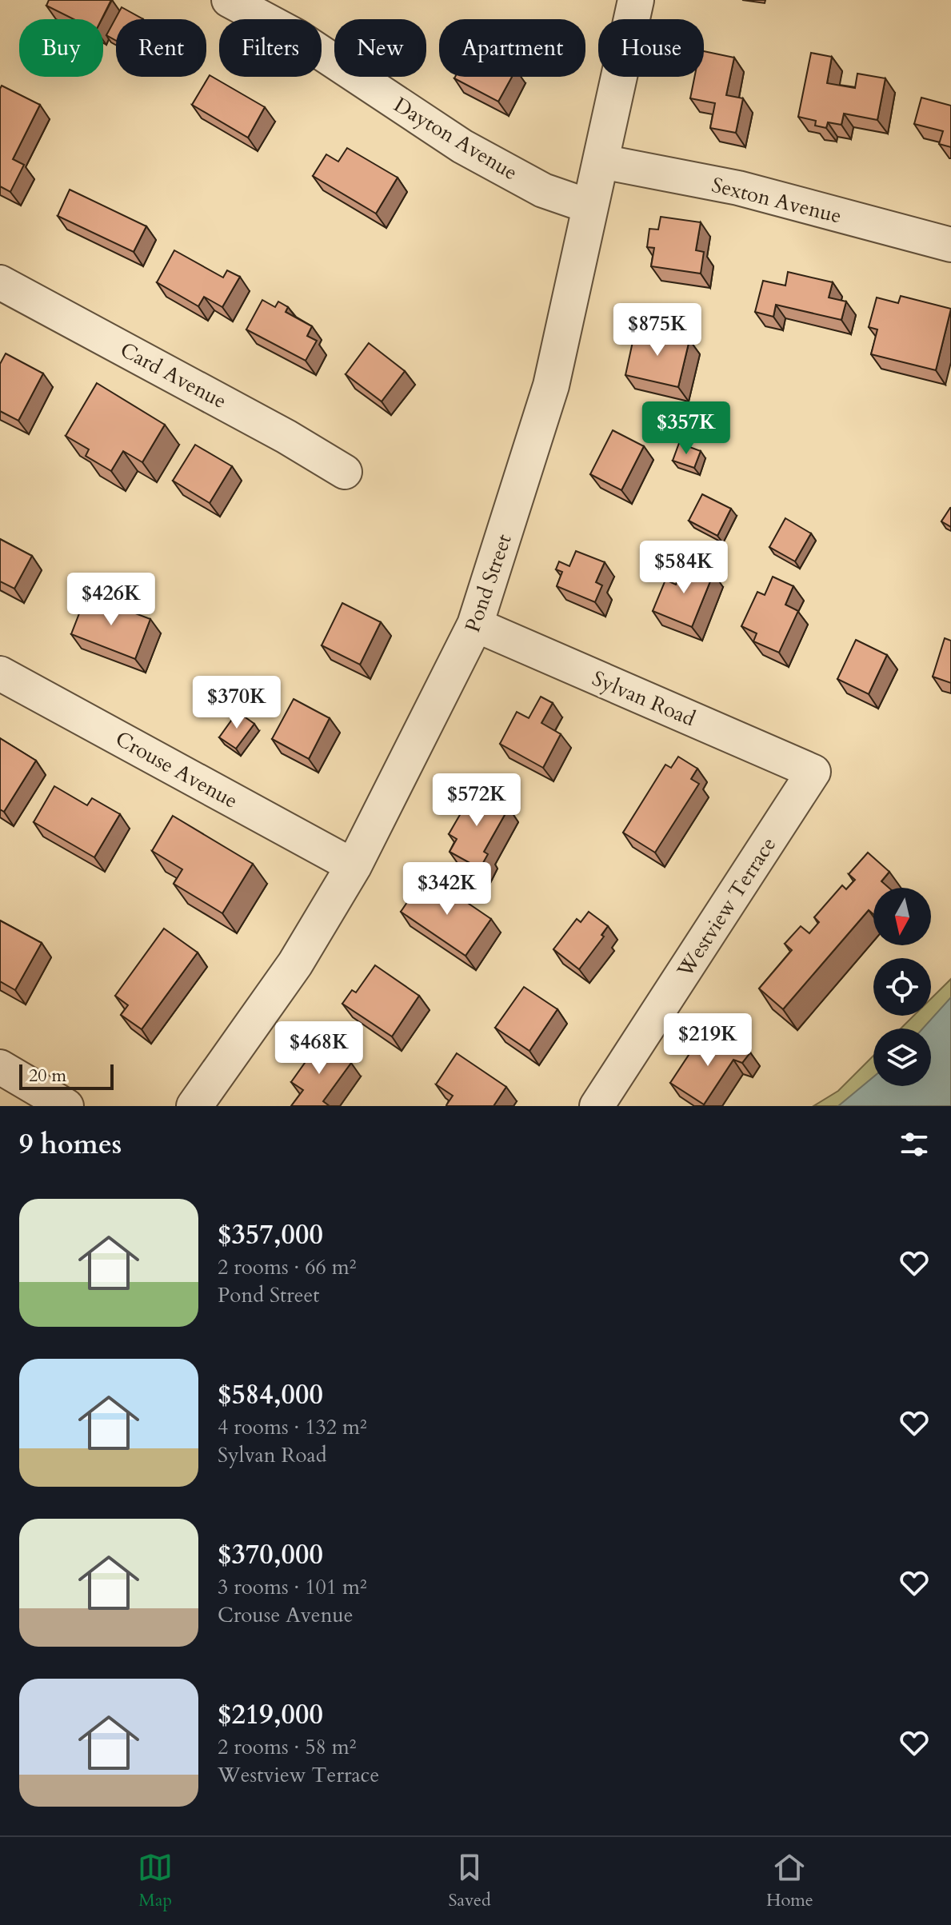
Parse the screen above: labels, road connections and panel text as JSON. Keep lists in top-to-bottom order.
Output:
{
  "streets": {
    "street": [
      "Dayton Avenue",
      "Sexton Avenue",
      "Card Avenue",
      "Pond Street",
      "Sylvan Road",
      "Crouse Avenue",
      "Westview Terrace"
    ]
  },
  "crossings": [
    ["Dayton Avenue", "Pond Street"],
    ["Sexton Avenue", "Pond Street"],
    ["Pond Street", "Sylvan Road"],
    ["Pond Street", "Crouse Avenue"],
    ["Sylvan Road", "Westview Terrace"]
  ],
  "scale_bar": "20 m",
  "north": "bottom",
  "page": {
    "chip": [
      "Buy",
      "Rent",
      "Filters",
      "New",
      "Apartment",
      "House"
    ],
    "price": [
      "$875K",
      "$357K",
      "$584K",
      "$426K",
      "$370K",
      "$572K",
      "$342K",
      "$219K",
      "$468K"
    ],
    "scale": "20 m",
    "heading": "9 homes",
    "list": [
      {
        "name": "$357,000",
        "note": "2 rooms · 66 m² · Pond Street"
      },
      {
        "name": "$584,000",
        "note": "4 rooms · 132 m² · Sylvan Road"
      },
      {
        "name": "$370,000",
        "note": "3 rooms · 101 m² · Crouse Avenue"
      },
      {
        "name": "$219,000",
        "note": "2 rooms · 58 m² · Westview Terrace"
      }
    ],
    "tabs": ["Map", "Saved", "Home"]
  }
}
